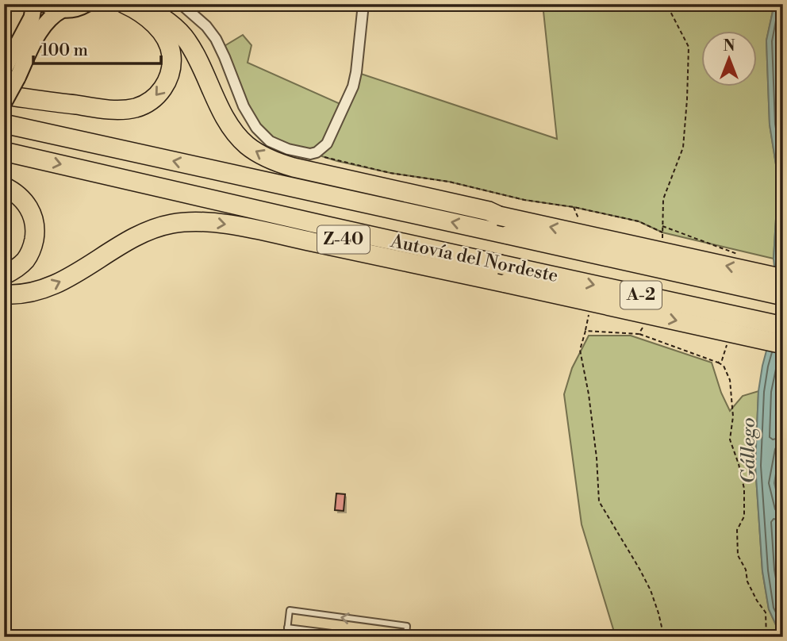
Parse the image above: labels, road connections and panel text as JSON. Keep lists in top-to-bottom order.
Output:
{
  "streets": {
    "highway": ["Z-40", "Autovía del Nordeste", "A-2"]
  },
  "crossings": [
    ["Z-40", "Autovía del Nordeste"]
  ],
  "water": ["Gállego"],
  "scale_bar": "100 m",
  "north": "top"
}
